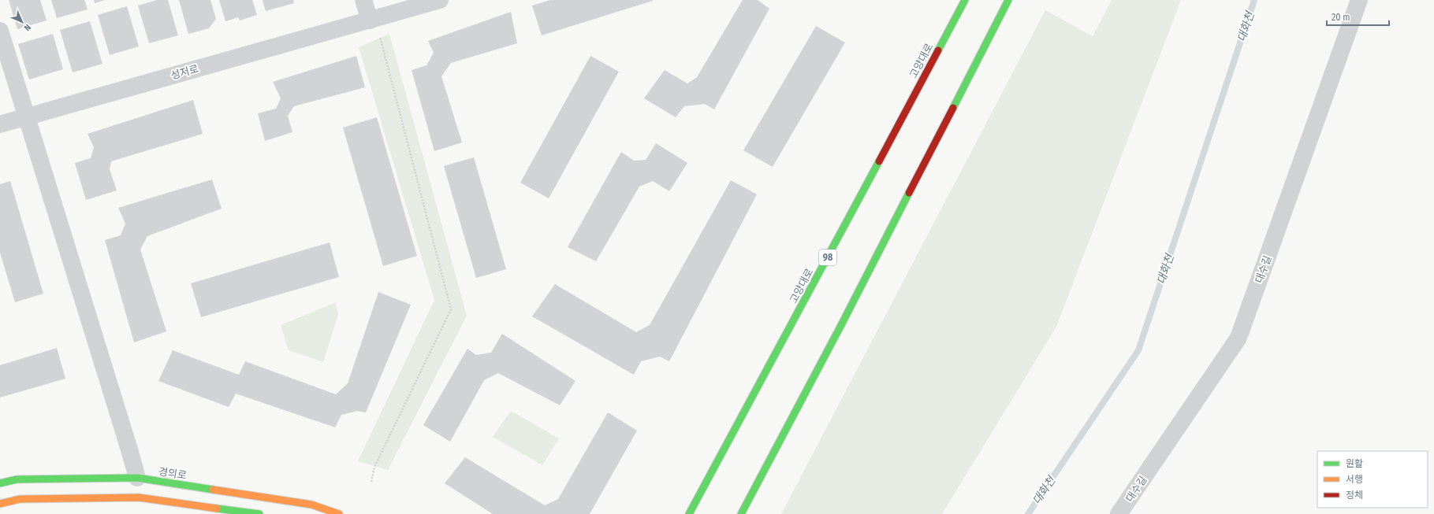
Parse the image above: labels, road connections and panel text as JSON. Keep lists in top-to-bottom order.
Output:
{
  "streets": {
    "main road": ["고양대로", "98", "경의로"],
    "street": ["성저로", "대수길"]
  },
  "water": ["대화천"],
  "legend": ["원활", "서행", "정체"],
  "scale_bar": "20 m",
  "north": "bottom right"
}
